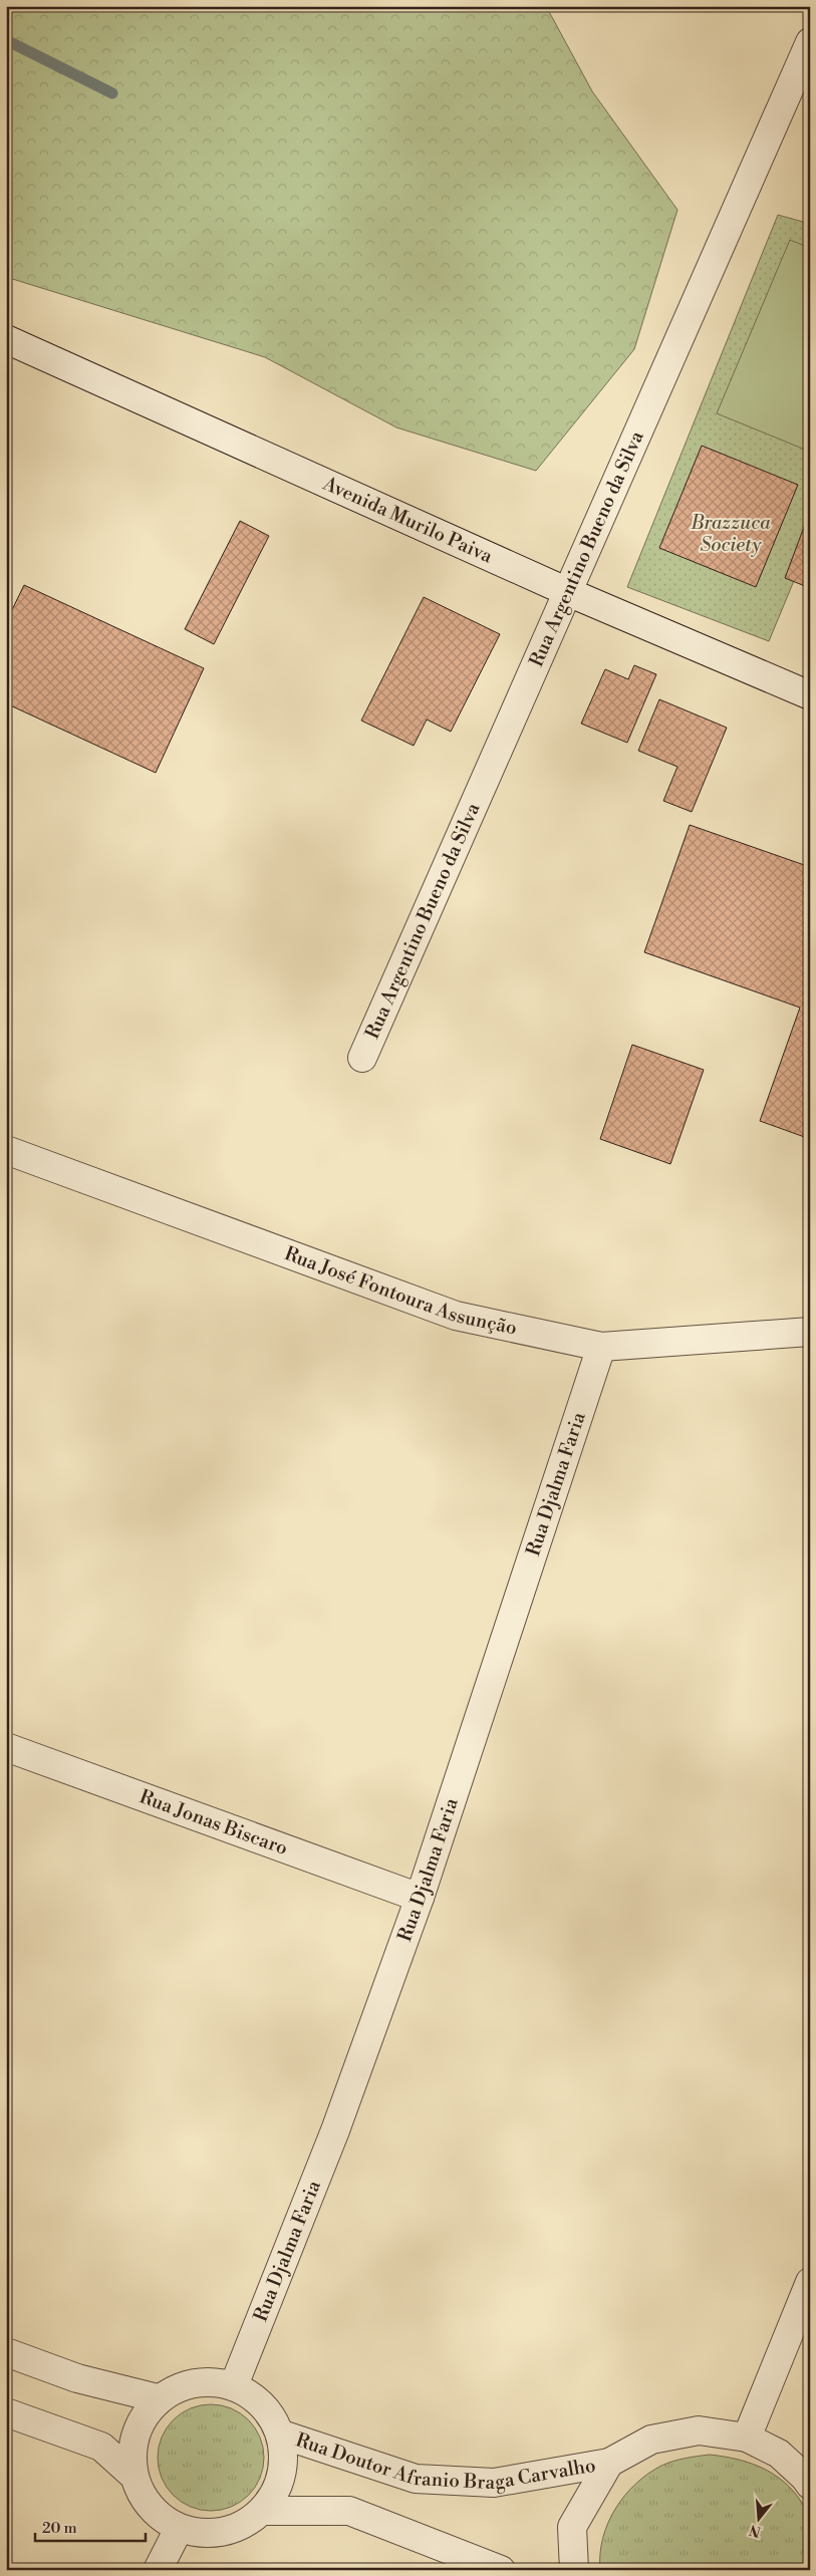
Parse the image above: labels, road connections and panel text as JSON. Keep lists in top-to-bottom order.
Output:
{
  "streets": {
    "street": [
      "Avenida Murilo Paiva",
      "Rua Argentino Bueno da Silva",
      "Rua José Fontoura Assunção",
      "Rua Djalma Faria",
      "Rua Jonas Biscaro",
      "Rua Doutor Afranio Braga Carvalho"
    ]
  },
  "crossings": [
    ["Avenida Murilo Paiva", "Rua Argentino Bueno da Silva"],
    ["Rua José Fontoura Assunção", "Rua Djalma Faria"],
    ["Rua Djalma Faria", "Rua Jonas Biscaro"],
    ["Rua Djalma Faria", "Rua Doutor Afranio Braga Carvalho"]
  ],
  "parks": ["Brazzuca Society"],
  "scale_bar": "20 m",
  "north": "bottom"
}
